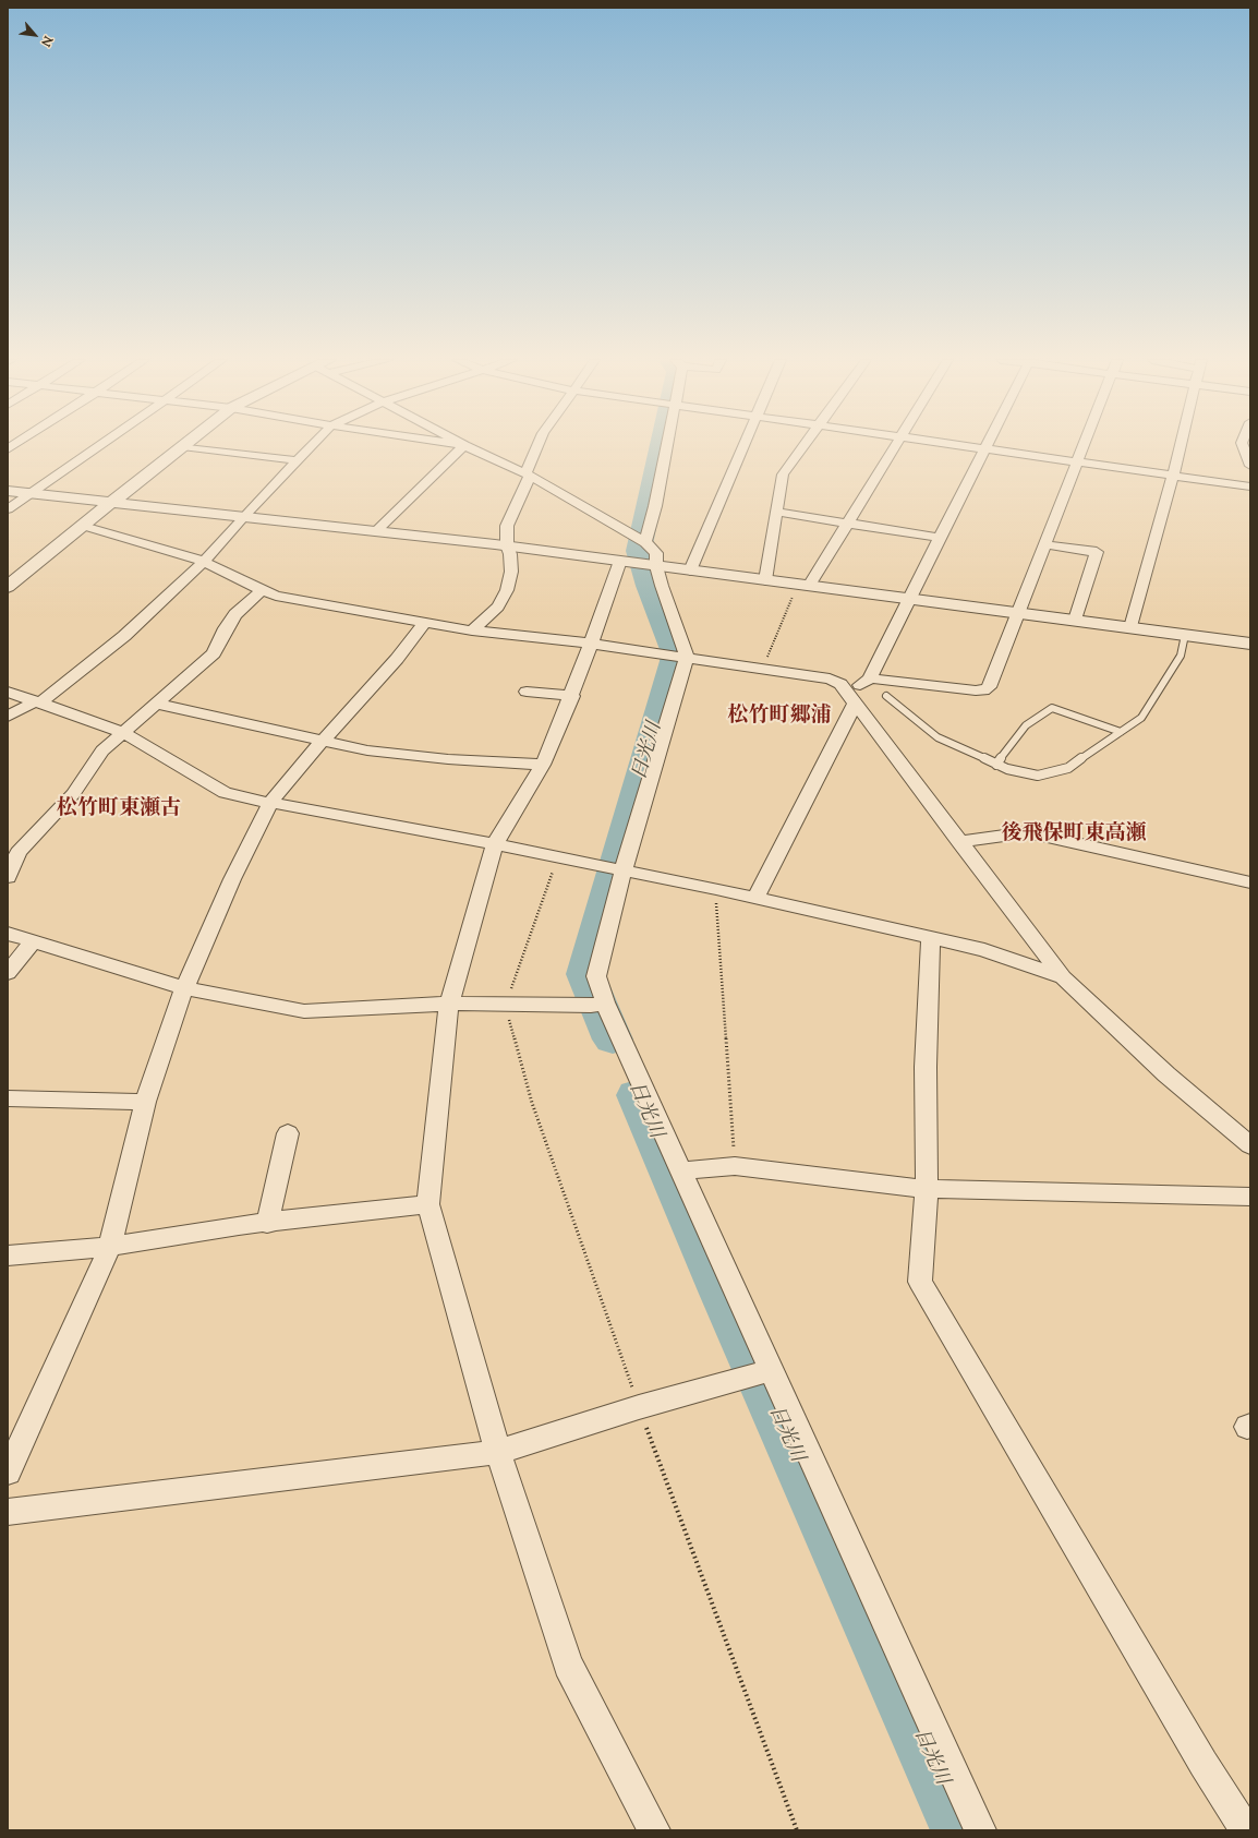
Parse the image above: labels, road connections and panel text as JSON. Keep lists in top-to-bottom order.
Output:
{
  "districts": ["松竹町郷浦", "松竹町東瀬古", "後飛保町東高瀬"],
  "water": ["日光川"],
  "north": "bottom right"
}
